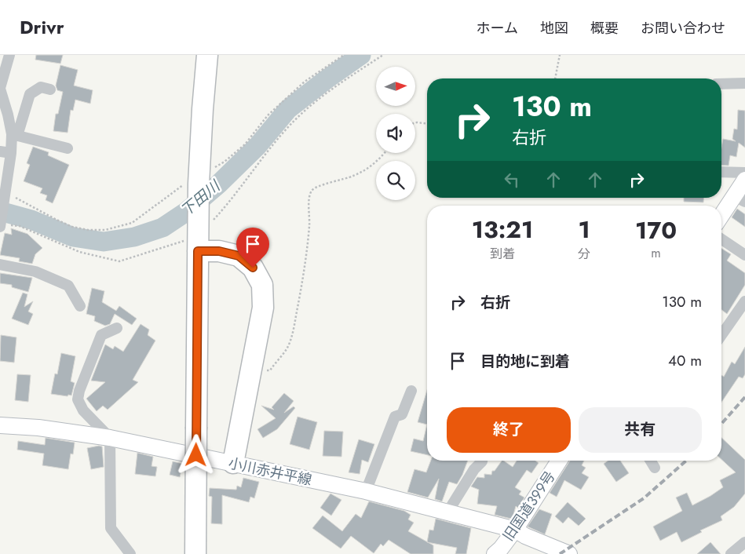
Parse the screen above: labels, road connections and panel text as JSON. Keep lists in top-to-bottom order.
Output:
{
  "streets": {
    "main road": ["小川赤井平線", "旧国道399号"]
  },
  "crossings": [
    ["小川赤井平線", "旧国道399号"]
  ],
  "water": ["下田川"],
  "north": "right",
  "page": {
    "header": "Drivr",
    "nav": [
      "ホーム",
      "地図",
      "概要",
      "お問い合わせ"
    ],
    "turn": ["130 m", "右折"],
    "eta": [
      "13:21",
      "到着",
      "1",
      "分",
      "170",
      "m"
    ],
    "list": [
      {
        "name": "右折",
        "value": "130 m"
      },
      {
        "name": "目的地に到着",
        "value": "40 m"
      }
    ],
    "buttons": ["終了", "共有"]
  }
}
